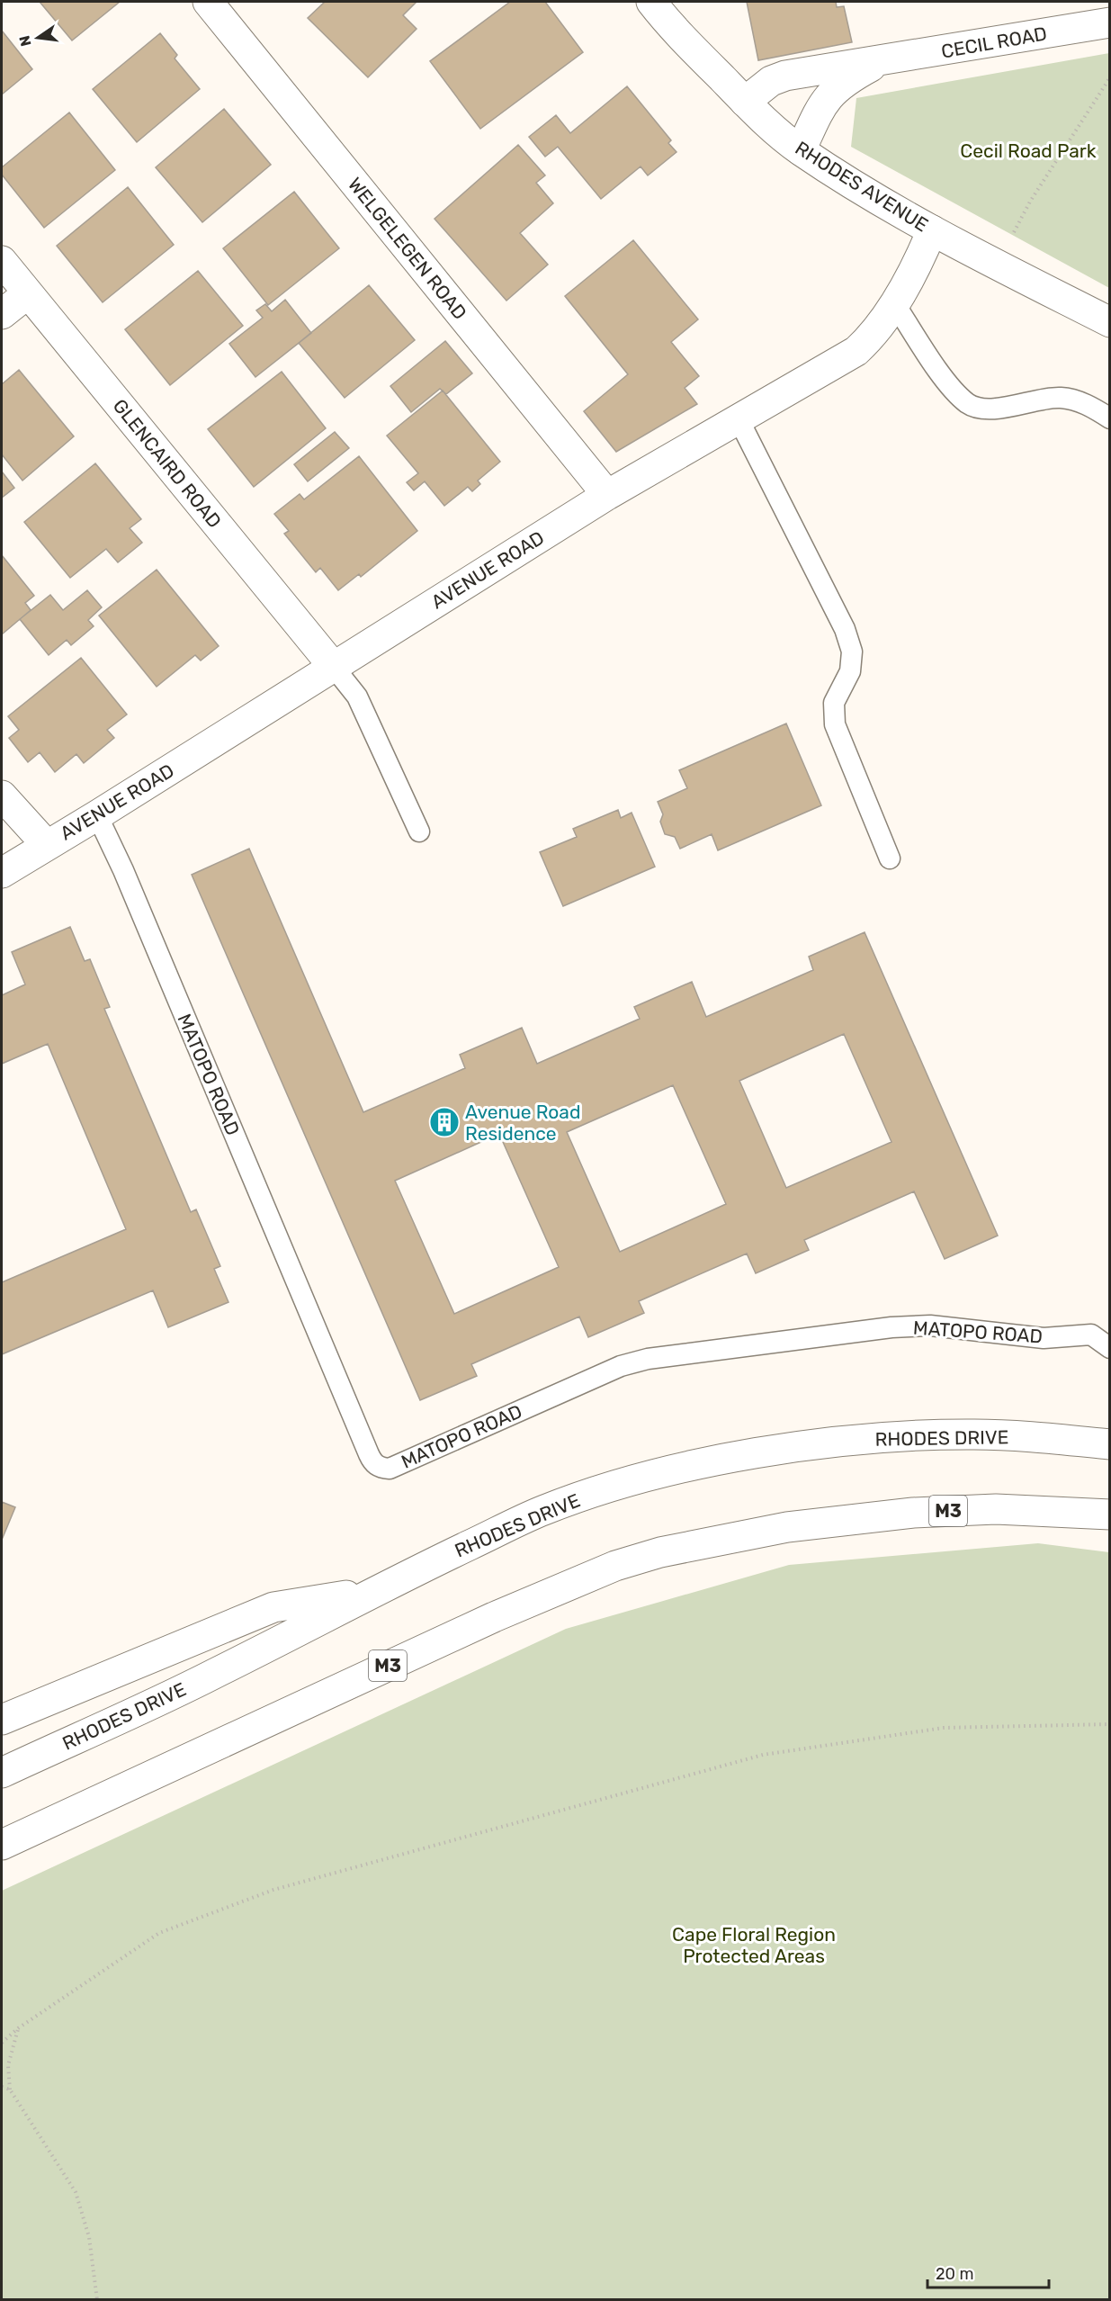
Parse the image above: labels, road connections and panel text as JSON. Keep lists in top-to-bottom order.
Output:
{
  "streets": {
    "main road": [
      "CECIL ROAD",
      "RHODES AVENUE",
      "WELGELEGEN ROAD",
      "GLENCAIRD ROAD",
      "AVENUE ROAD",
      "RHODES DRIVE",
      "M3"
    ],
    "lane": ["MATOPO ROAD"]
  },
  "crossings": [
    ["CECIL ROAD", "RHODES AVENUE"],
    ["RHODES AVENUE", "AVENUE ROAD"],
    ["WELGELEGEN ROAD", "AVENUE ROAD"],
    ["GLENCAIRD ROAD", "AVENUE ROAD"],
    ["AVENUE ROAD", "MATOPO ROAD"]
  ],
  "parks": ["Cecil Road Park", "Cape Floral Region Protected Areas"],
  "places": {
    "building": ["Avenue Road Residence"]
  },
  "scale_bar": "20 m",
  "north": "left"
}
